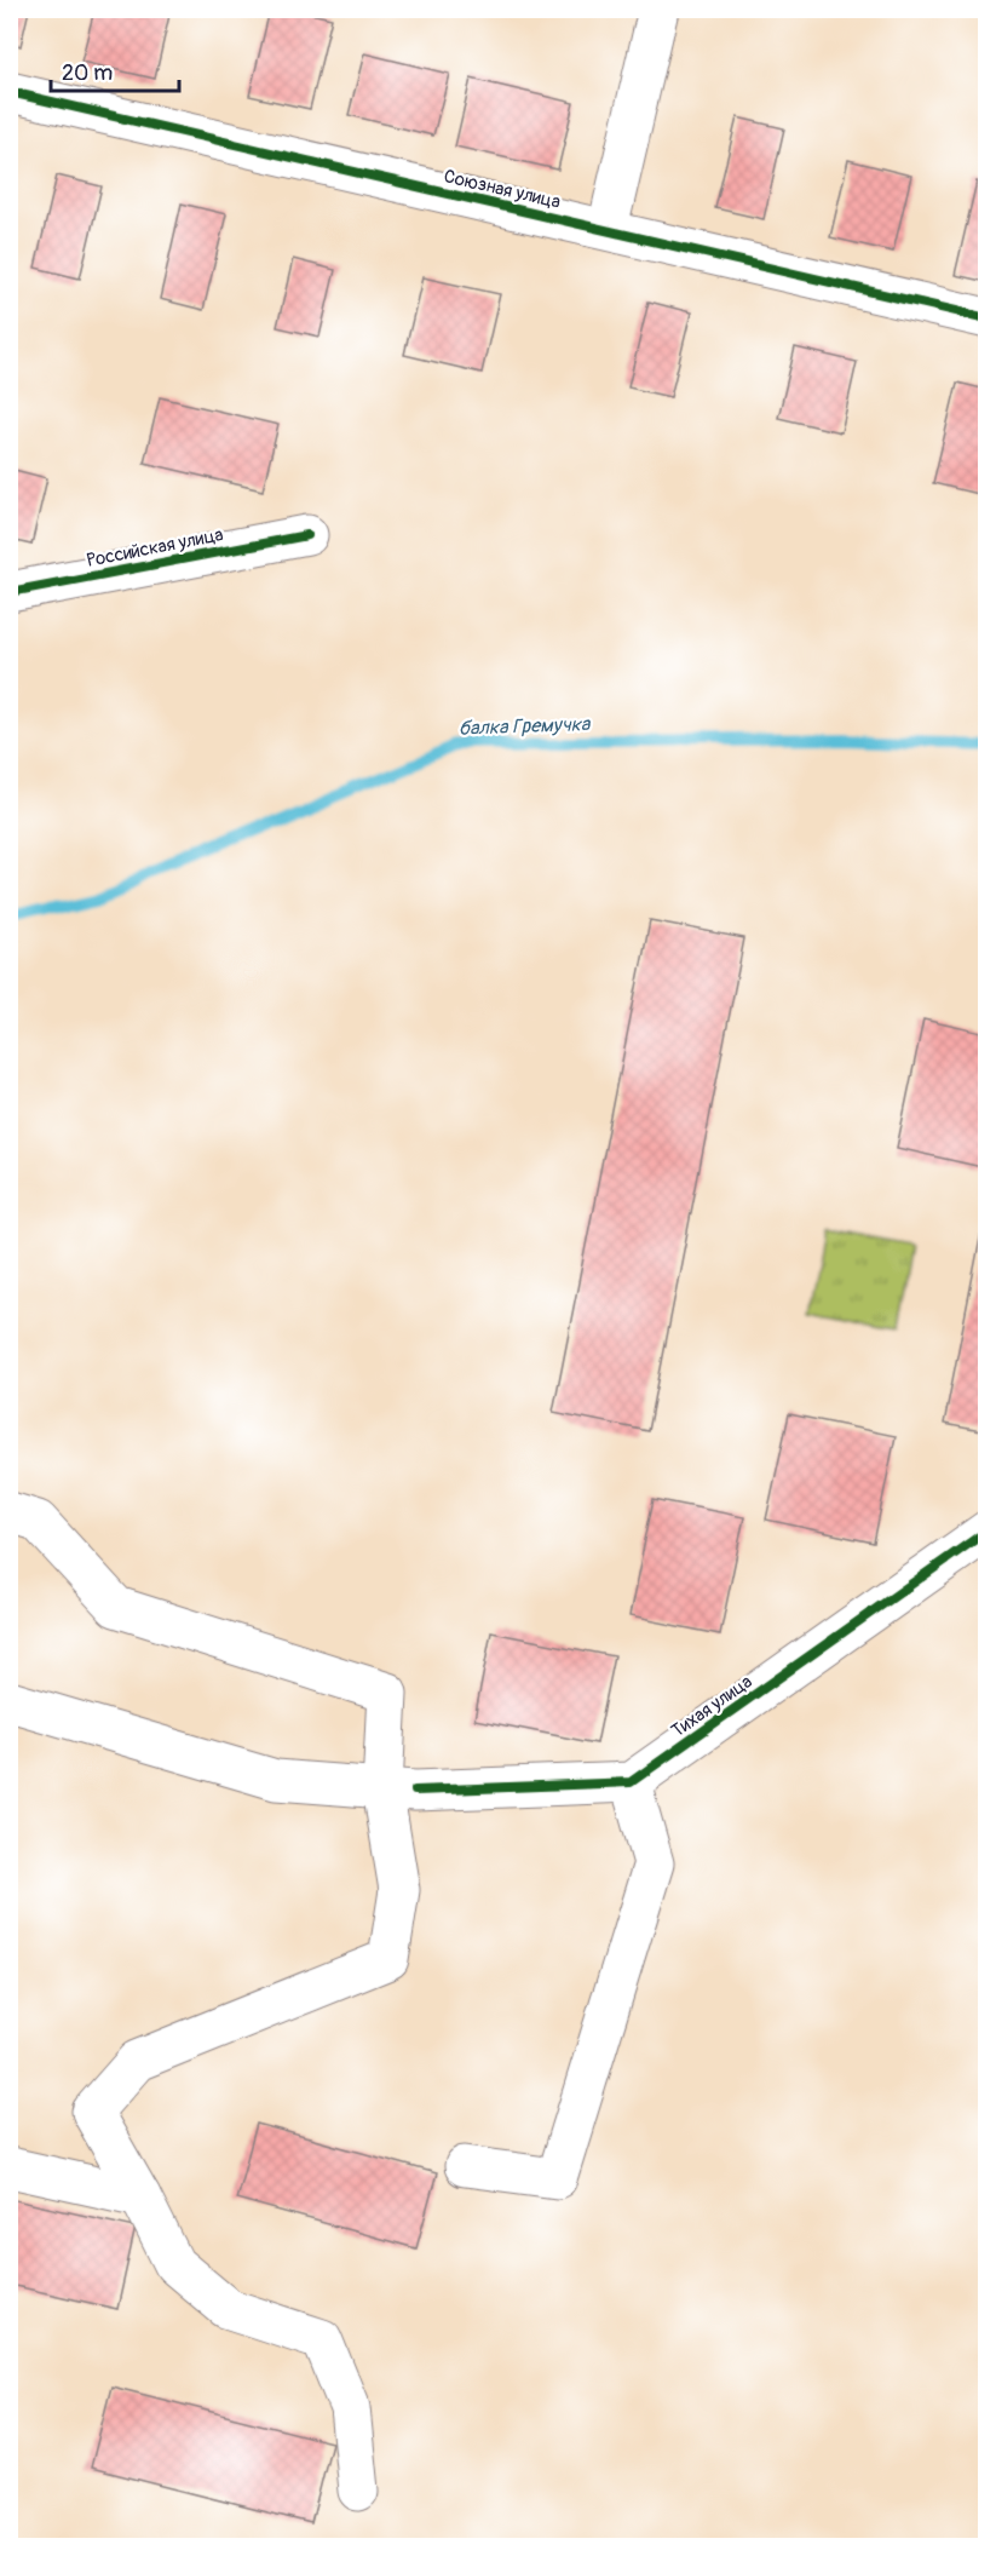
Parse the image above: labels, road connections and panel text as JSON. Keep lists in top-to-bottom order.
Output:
{
  "streets": {
    "street": ["Союзная улица", "Российская улица", "Тихая улица"]
  },
  "water": ["балка Гремучка"],
  "scale_bar": "20 m"
}
